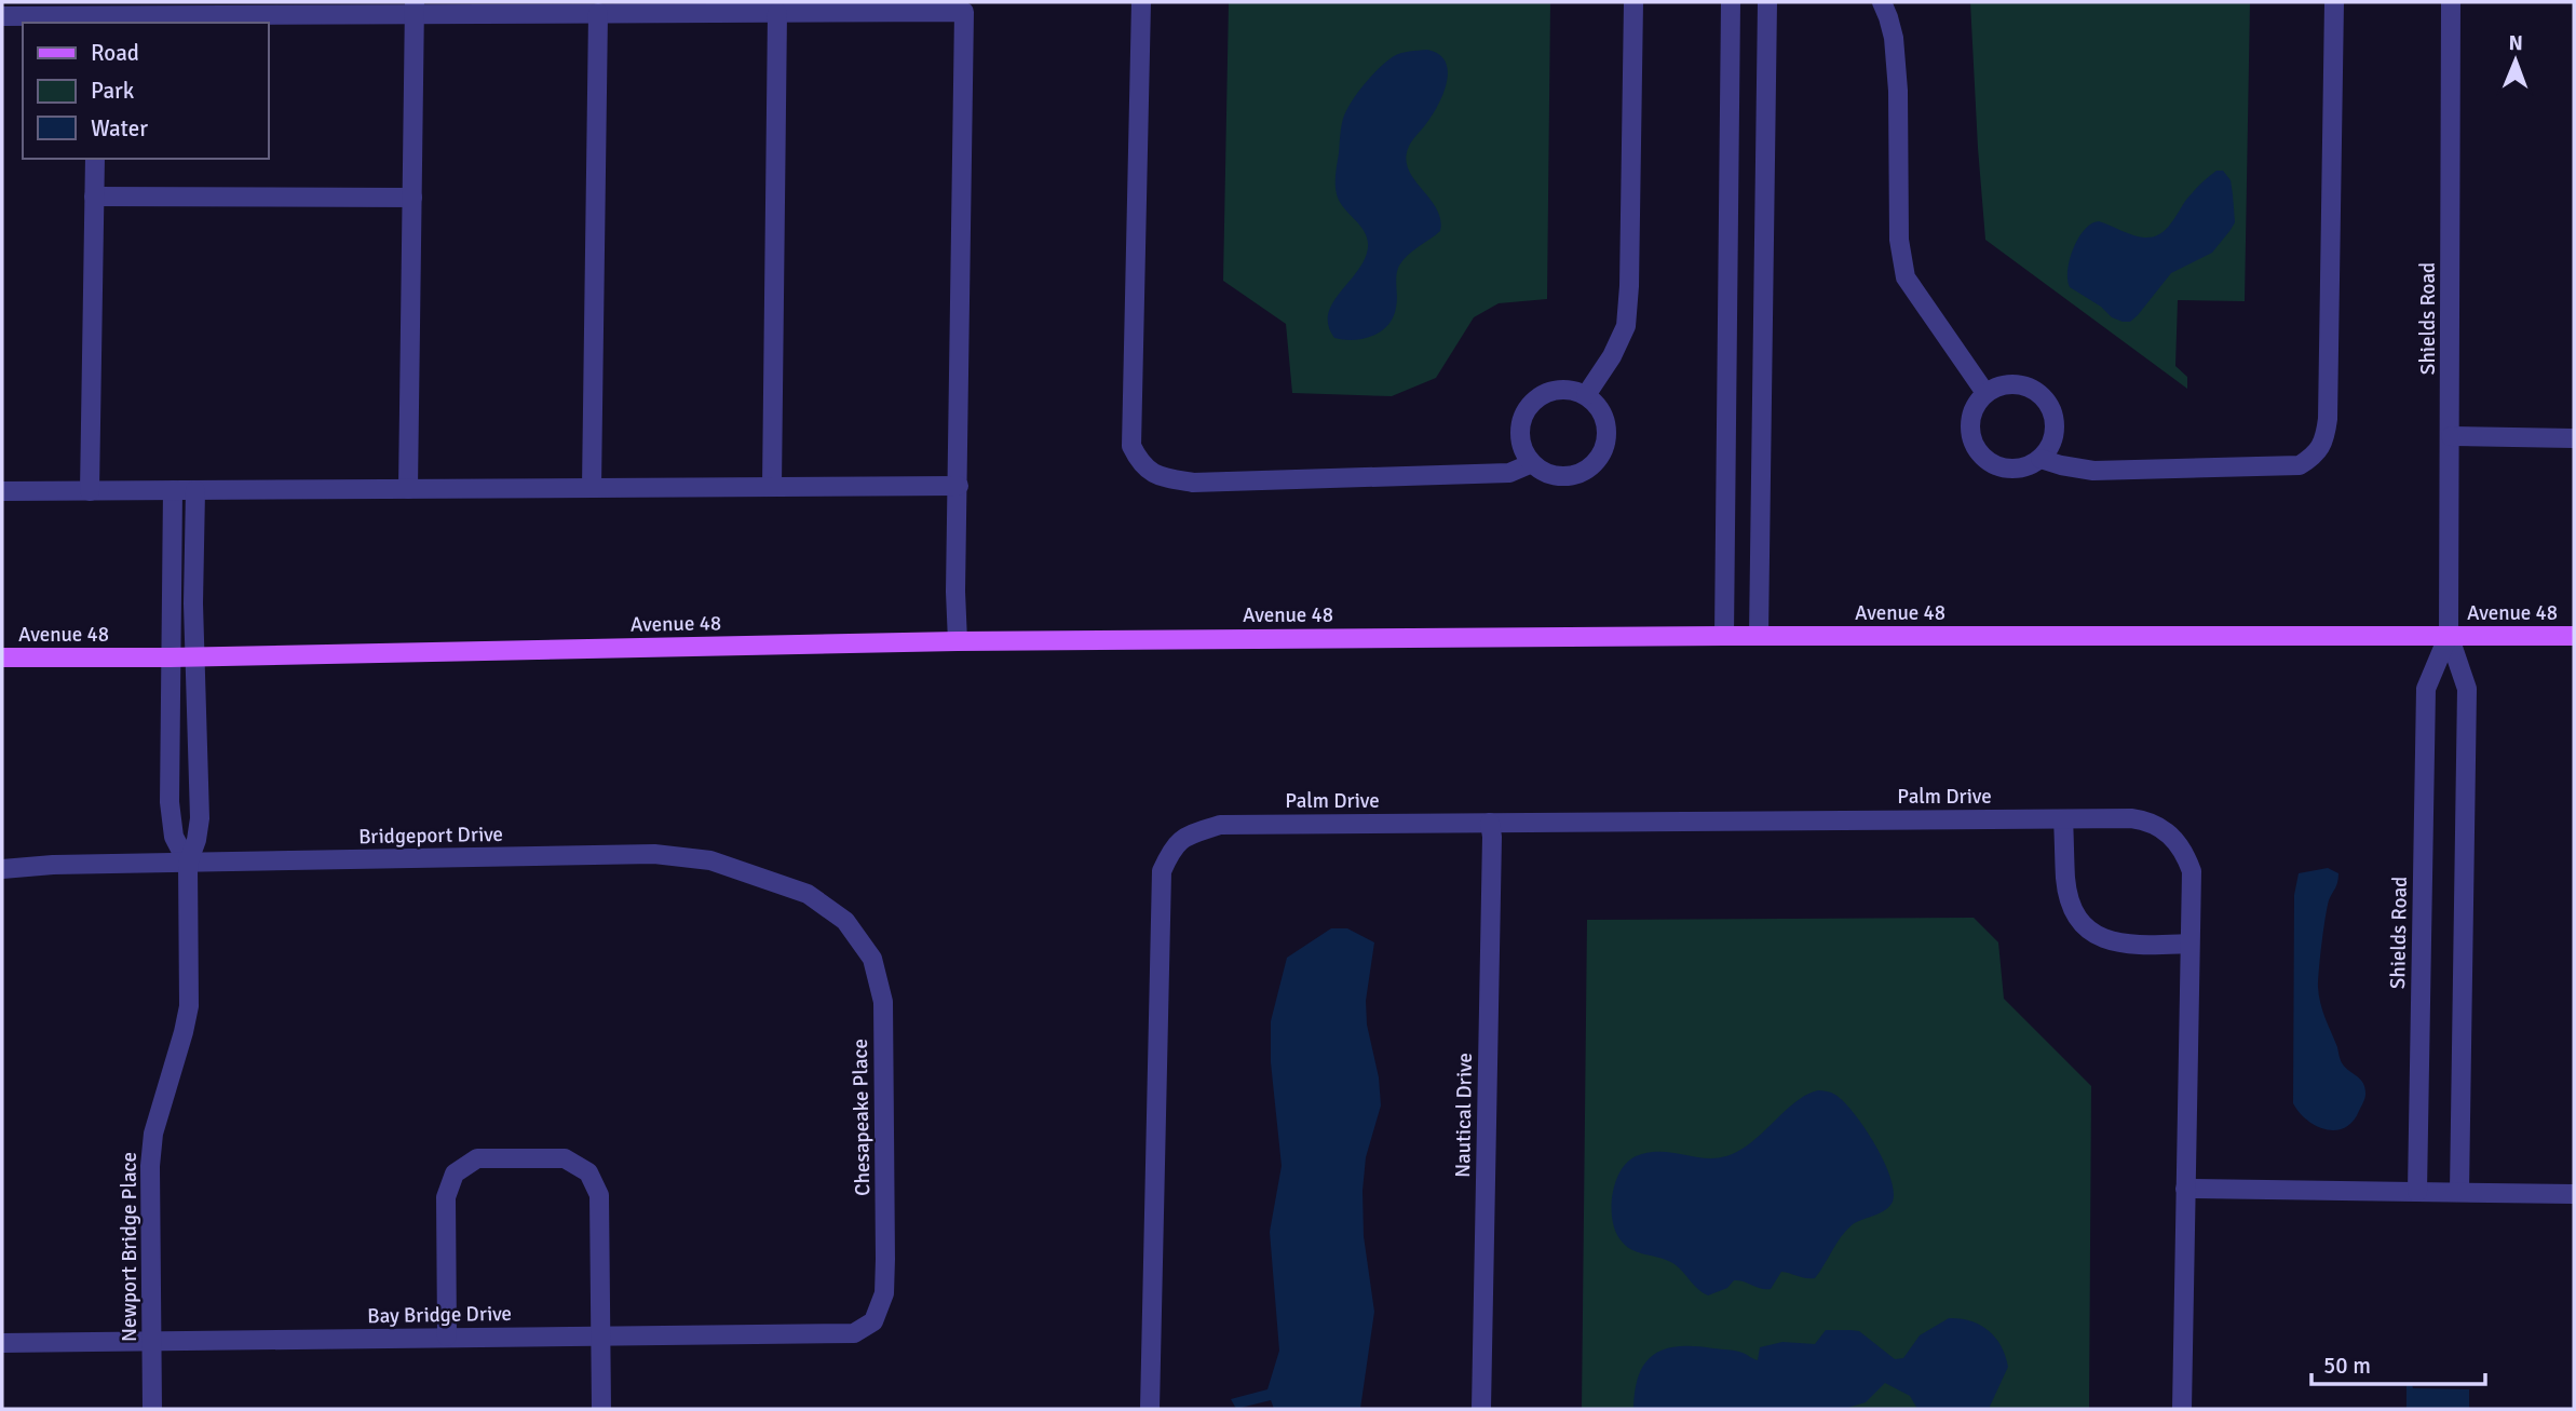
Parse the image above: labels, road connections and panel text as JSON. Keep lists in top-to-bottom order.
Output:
{
  "streets": {
    "main road": ["Avenue 48"],
    "street": [
      "Shields Road",
      "Palm Drive",
      "Bridgeport Drive",
      "Nautical Drive",
      "Chesapeake Place",
      "Newport Bridge Place",
      "Bay Bridge Drive"
    ]
  },
  "crossings": [
    ["Shields Road", "Avenue 48"],
    ["Avenue 48", "Newport Bridge Place"],
    ["Palm Drive", "Nautical Drive"],
    ["Bridgeport Drive", "Chesapeake Place"],
    ["Bridgeport Drive", "Newport Bridge Place"],
    ["Chesapeake Place", "Bay Bridge Drive"],
    ["Newport Bridge Place", "Bay Bridge Drive"]
  ],
  "legend": ["Road", "Park", "Water"],
  "scale_bar": "50 m",
  "north": "top"
}
